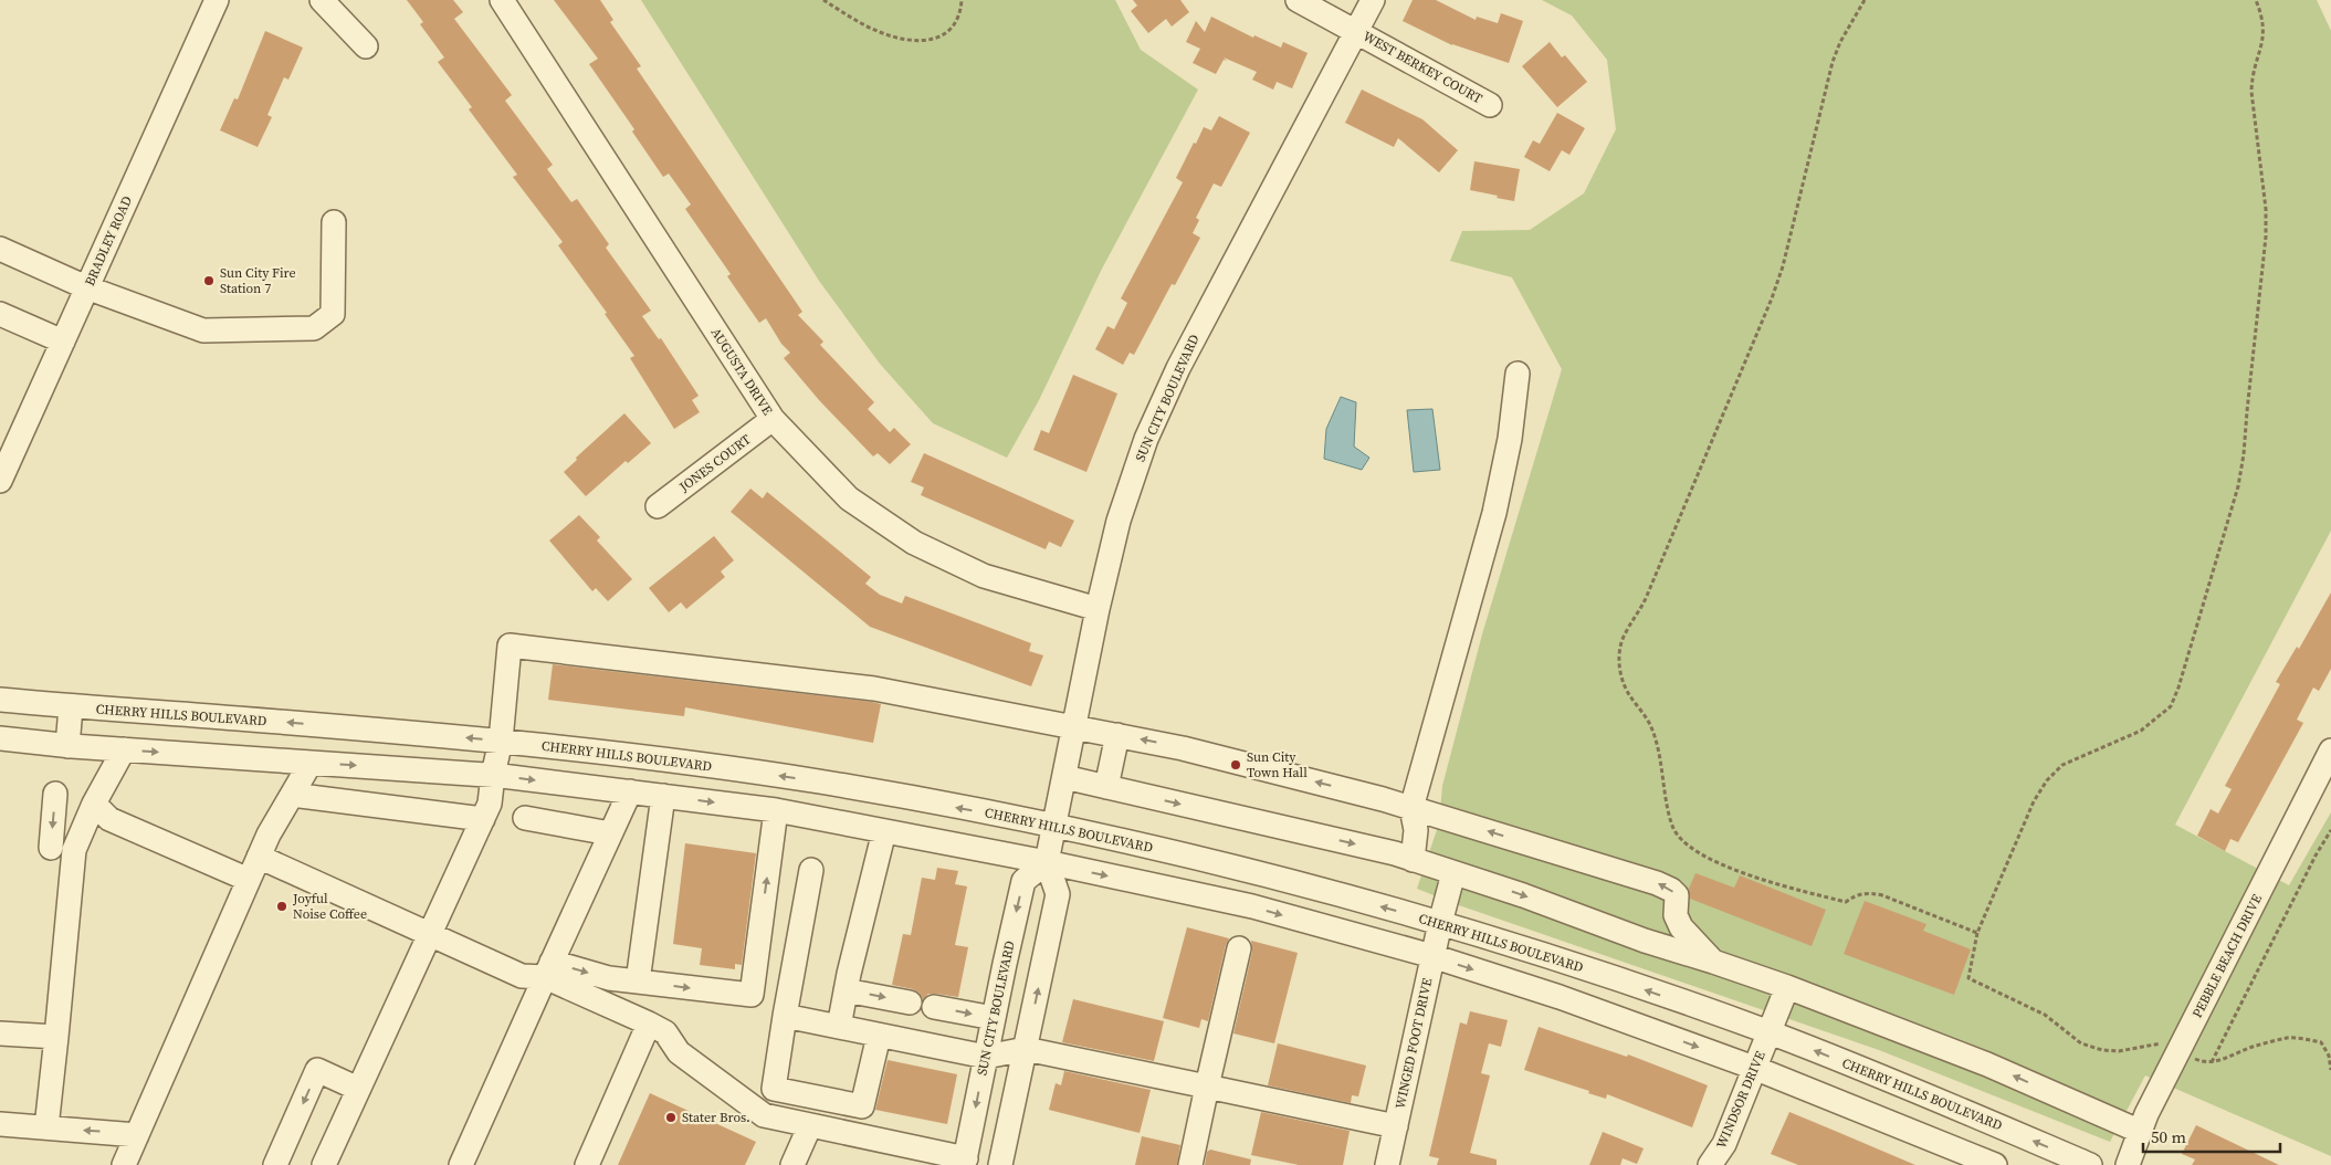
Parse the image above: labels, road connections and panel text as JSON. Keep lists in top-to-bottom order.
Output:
{
  "streets": {
    "street": [
      "WEST BERKEY COURT",
      "BRADLEY ROAD",
      "AUGUSTA DRIVE",
      "SUN CITY BOULEVARD",
      "JONES COURT",
      "CHERRY HILLS BOULEVARD",
      "PEBBLE BEACH DRIVE",
      "WINGED FOOT DRIVE",
      "WINDSOR DRIVE"
    ]
  },
  "crossings": [
    ["WEST BERKEY COURT", "SUN CITY BOULEVARD"],
    ["AUGUSTA DRIVE", "SUN CITY BOULEVARD"],
    ["AUGUSTA DRIVE", "JONES COURT"],
    ["SUN CITY BOULEVARD", "CHERRY HILLS BOULEVARD"],
    ["CHERRY HILLS BOULEVARD", "WINGED FOOT DRIVE"],
    ["CHERRY HILLS BOULEVARD", "WINDSOR DRIVE"]
  ],
  "places": [
    "Sun City Fire Station 7",
    "Sun City Town Hall",
    "Joyful Noise Coffee",
    "Stater Bros."
  ],
  "scale_bar": "50 m"
}
